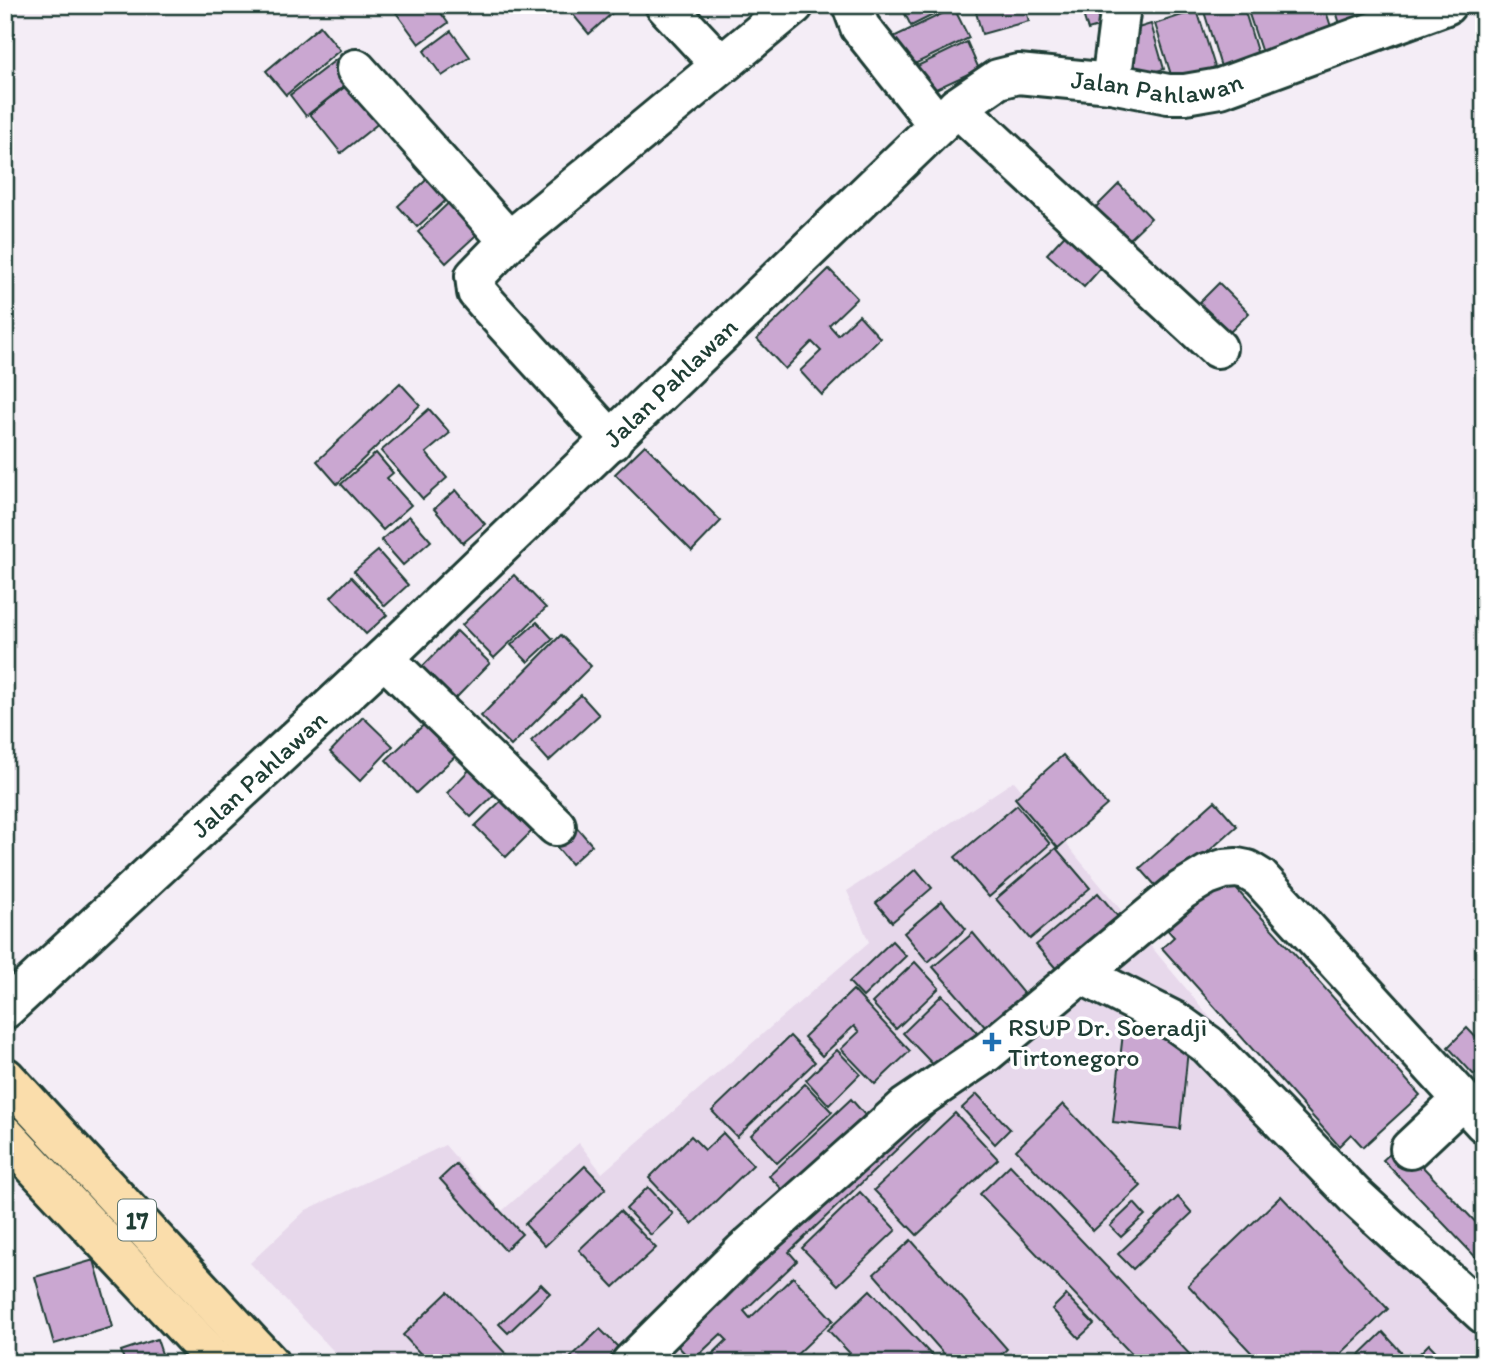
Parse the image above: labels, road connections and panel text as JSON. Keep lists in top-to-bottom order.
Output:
{
  "streets": {
    "highway": ["17"],
    "street": ["Jalan Pahlawan"]
  },
  "places": {
    "health": ["RSUP Dr. Soeradji Tirtonegoro"]
  }
}
